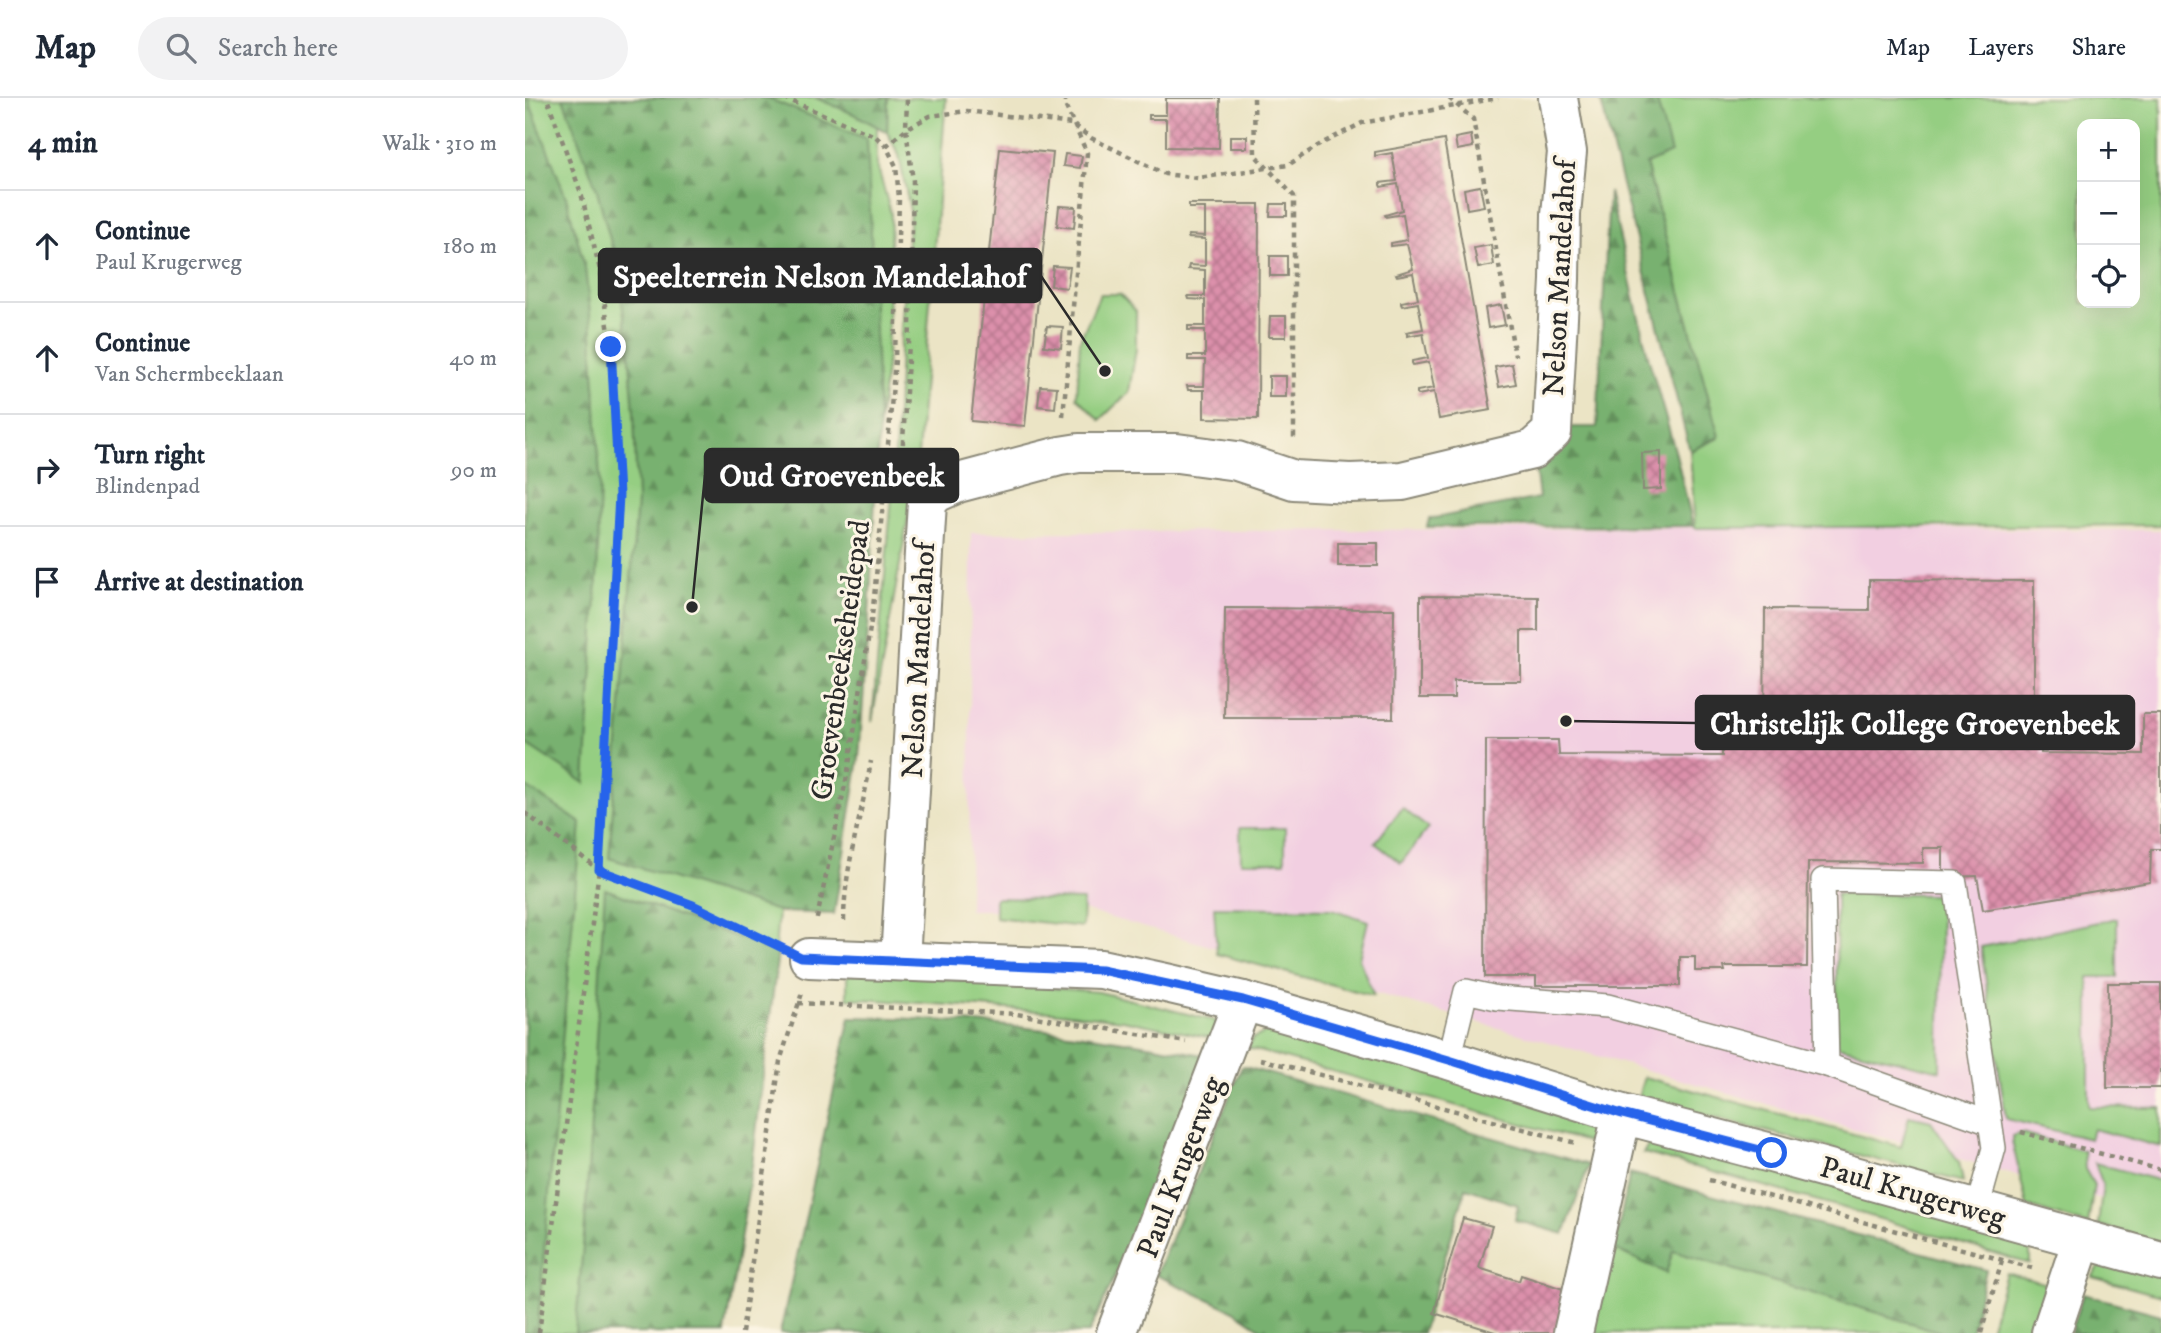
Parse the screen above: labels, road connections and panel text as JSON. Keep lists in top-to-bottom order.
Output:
{
  "streets": {
    "street": ["Nelson Mandelahof", "Paul Krugerweg"],
    "path": ["Groevenbeekseheidepad"]
  },
  "crossings": [
    ["Nelson Mandelahof", "Paul Krugerweg"],
    ["Groevenbeekseheidepad", "Paul Krugerweg"]
  ],
  "places": ["Speelterrein Nelson Mandelahof", "Oud Groevenbeek", "Christelijk College Groevenbeek"],
  "page": {
    "header": "Map",
    "search": "Search here",
    "nav": ["Map", "Layers", "Share"],
    "heading": ["4 min", "Walk · 310 m"],
    "map_buttons": ["+", "−"],
    "list": [
      ["Continue", "Paul Krugerweg", "180 m"],
      ["Continue", "Van Schermbeeklaan", "40 m"],
      ["Turn right", "Blindenpad", "90 m"],
      "Arrive at destination"
    ]
  }
}
